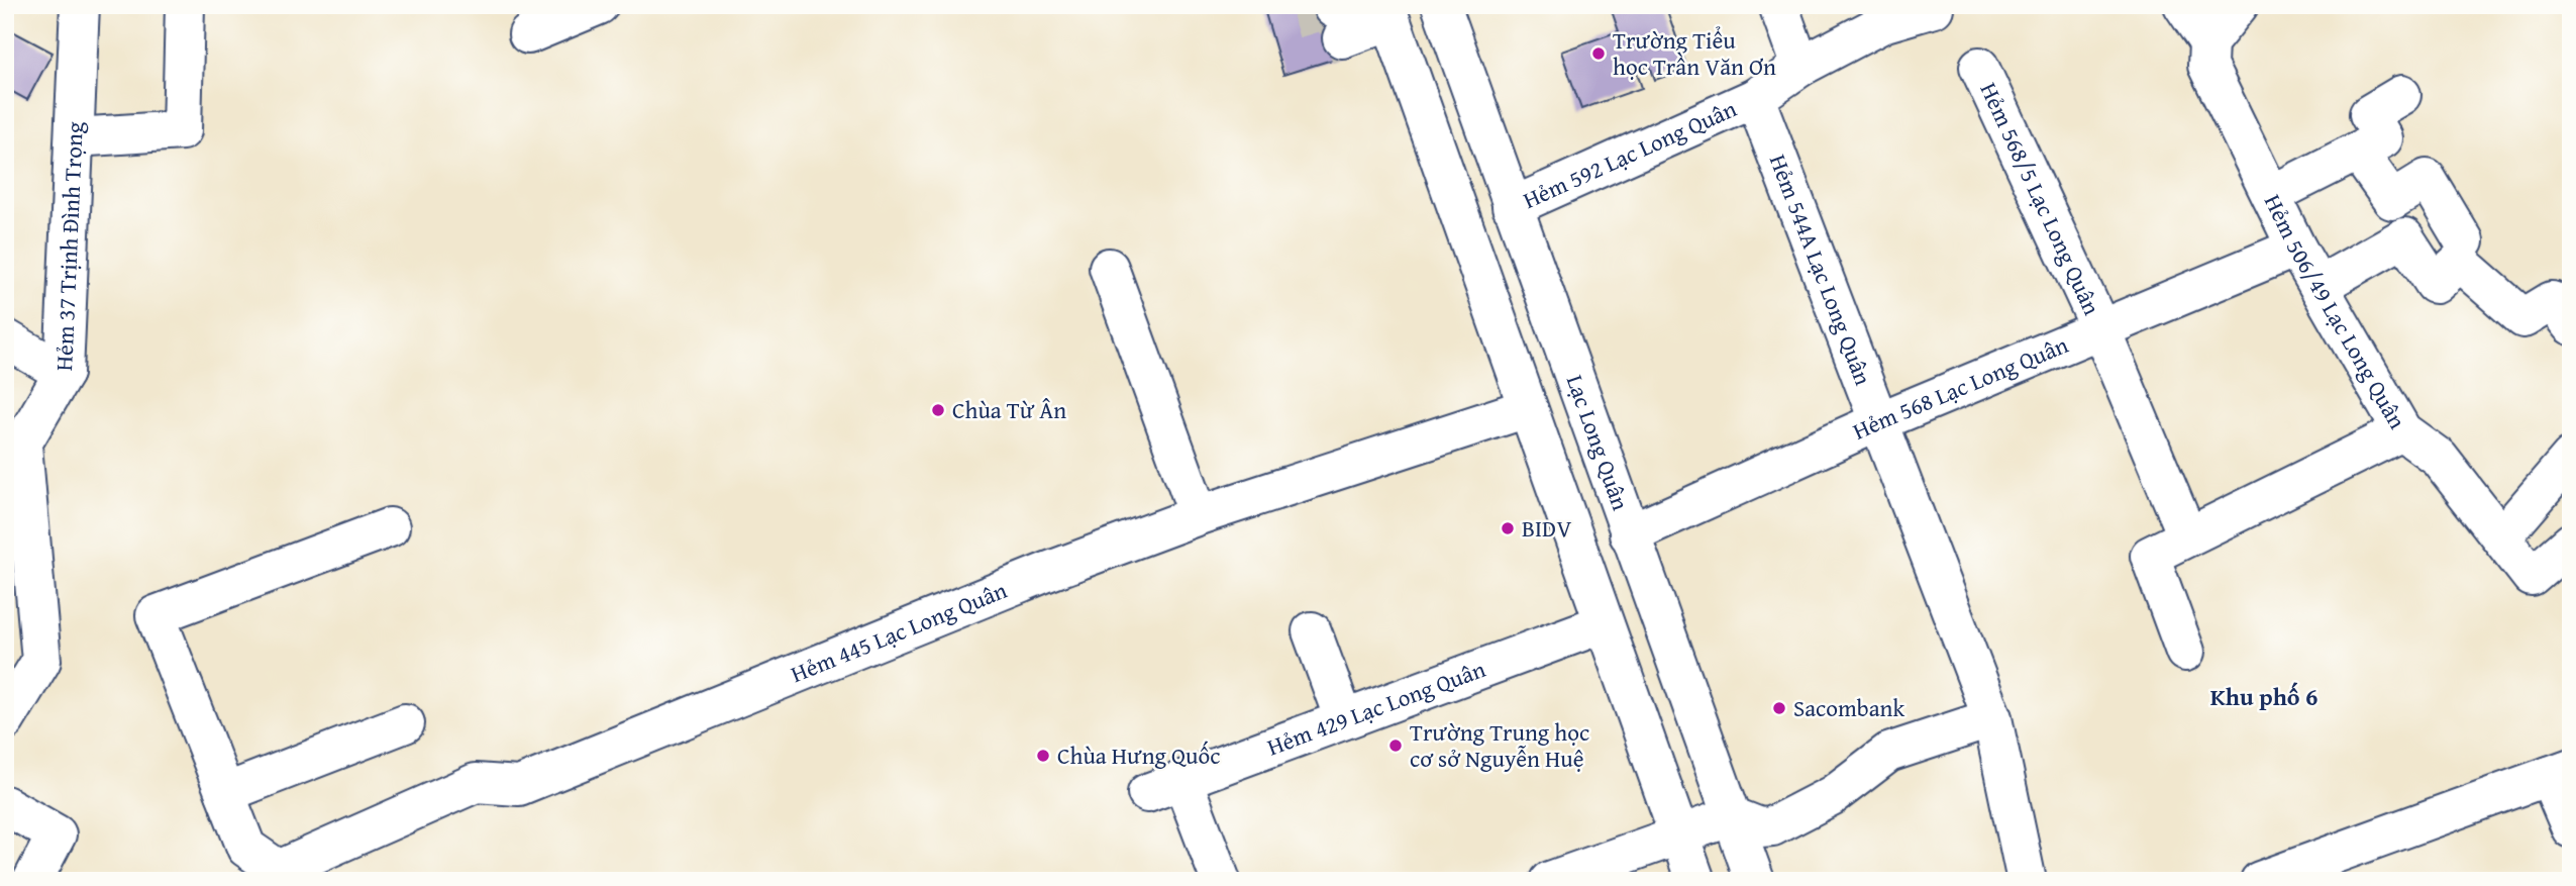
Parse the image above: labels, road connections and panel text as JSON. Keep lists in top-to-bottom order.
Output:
{
  "streets": {
    "street": [
      "Hẻm 592 Lạc Long Quân",
      "Hẻm 568/5 Lạc Long Quân",
      "Hẻm 37 Trịnh Đình Trọng",
      "Hẻm 544A Lạc Long Quân",
      "Hẻm 506/49 Lạc Long Quân",
      "Hẻm 568 Lạc Long Quân",
      "Lạc Long Quân",
      "Hẻm 445 Lạc Long Quân",
      "Hẻm 429 Lạc Long Quân"
    ]
  },
  "crossings": [
    ["Hẻm 592 Lạc Long Quân", "Hẻm 544A Lạc Long Quân"],
    ["Hẻm 592 Lạc Long Quân", "Lạc Long Quân"],
    ["Hẻm 568/5 Lạc Long Quân", "Hẻm 568 Lạc Long Quân"],
    ["Hẻm 544A Lạc Long Quân", "Hẻm 568 Lạc Long Quân"],
    ["Hẻm 506/49 Lạc Long Quân", "Hẻm 568 Lạc Long Quân"],
    ["Hẻm 568 Lạc Long Quân", "Lạc Long Quân"]
  ],
  "districts": ["Khu phố 6"],
  "places": [
    "Trường Tiểu học Trần Văn Ơn",
    "Chùa Từ Ân",
    "BIDV",
    "Sacombank",
    "Trường Trung học cơ sở Nguyễn Huệ",
    "Chùa Hưng Quốc"
  ]
}
